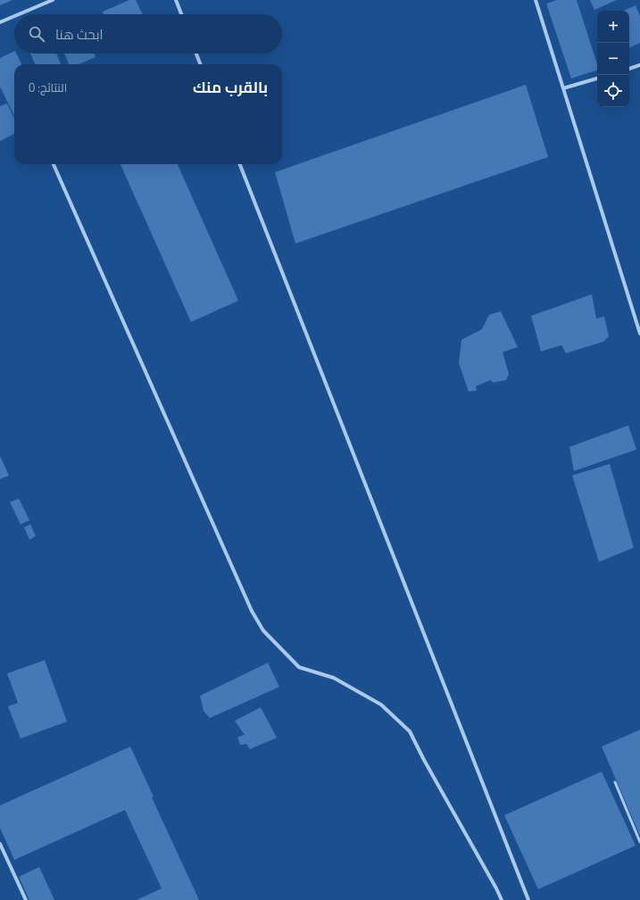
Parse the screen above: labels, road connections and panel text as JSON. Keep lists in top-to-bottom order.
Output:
{
  "page": {
    "map_buttons": ["+", "−"],
    "search": "ابحث هنا",
    "heading": ["بالقرب منك", "النتائج: 0"]
  }
}
